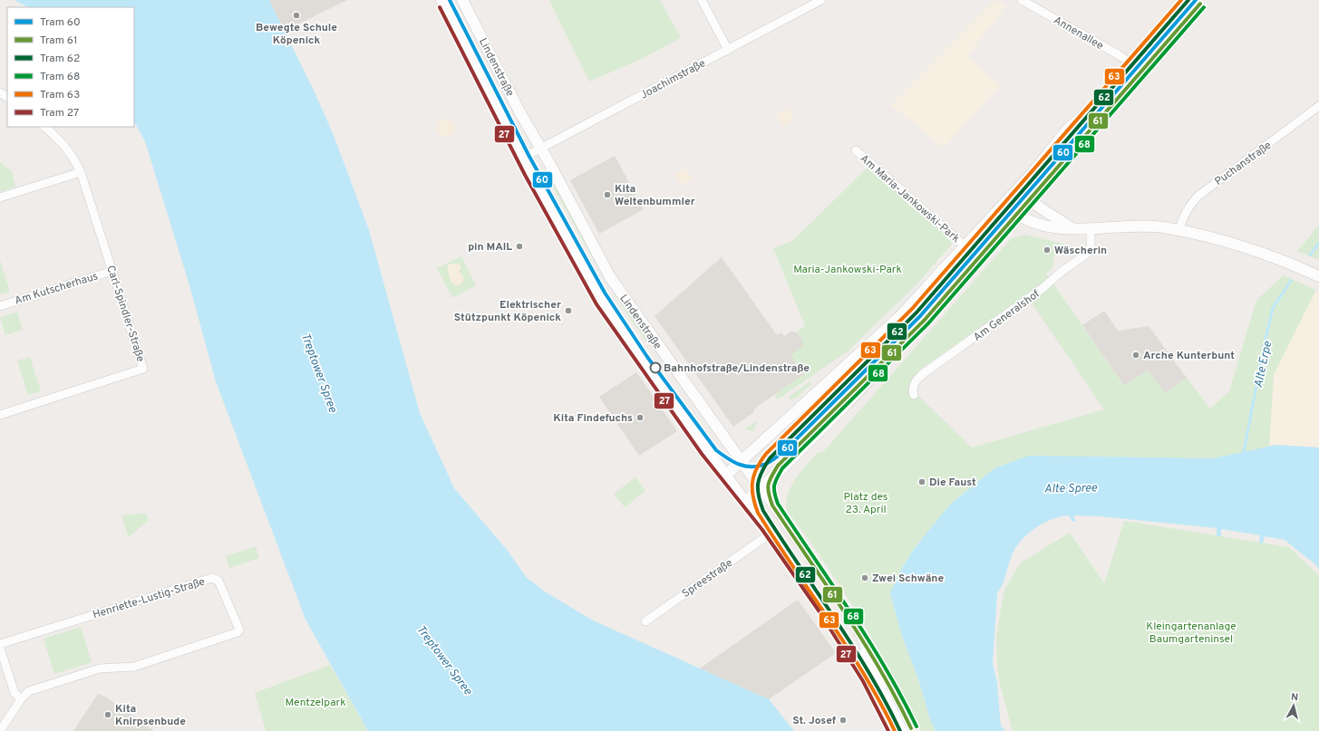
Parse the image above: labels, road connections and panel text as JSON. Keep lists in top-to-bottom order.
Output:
{
  "streets": {
    "main road": ["Lindenstraße"],
    "street": [
      "Annenallee",
      "Joachimstraße",
      "Puchanstraße",
      "Am Maria-Jankowski-Park",
      "Am Kutscherhaus",
      "Carl-Spindler-Straße",
      "Am Generalshof",
      "Spreestraße",
      "Henriette-Lustig-Straße"
    ]
  },
  "crossings": [
    ["Lindenstraße", "Joachimstraße"],
    ["Lindenstraße", "Spreestraße"],
    ["Am Kutscherhaus", "Carl-Spindler-Straße"]
  ],
  "water": ["Alte Erpe", "Treptower Spree", "Alte Spree"],
  "parks": [
    "Maria-Jankowski-Park",
    "Platz des 23. April",
    "Kleingartenanlage Baumgarteninsel",
    "Mentzelpark"
  ],
  "places": [
    "Bewegte Schule Köpenick",
    "Kita Weltenbummler",
    "pin MAIL",
    "Wäscherin",
    "Elektrischer Stützpunkt Köpenick",
    "Arche Kunterbunt",
    "Bahnhofstraße/Lindenstraße",
    "Kita Findefuchs",
    "Die Faust",
    "Zwei Schwäne",
    "Kita Knirpsenbude",
    "St. Josef"
  ],
  "lines": [
    "tram line 60",
    "tram line 62",
    "tram line 63",
    "tram line 61",
    "tram line 68",
    "tram line 27"
  ],
  "legend": [
    "Tram 60",
    "Tram 61",
    "Tram 62",
    "Tram 68",
    "Tram 63",
    "Tram 27"
  ],
  "north": "top"
}
